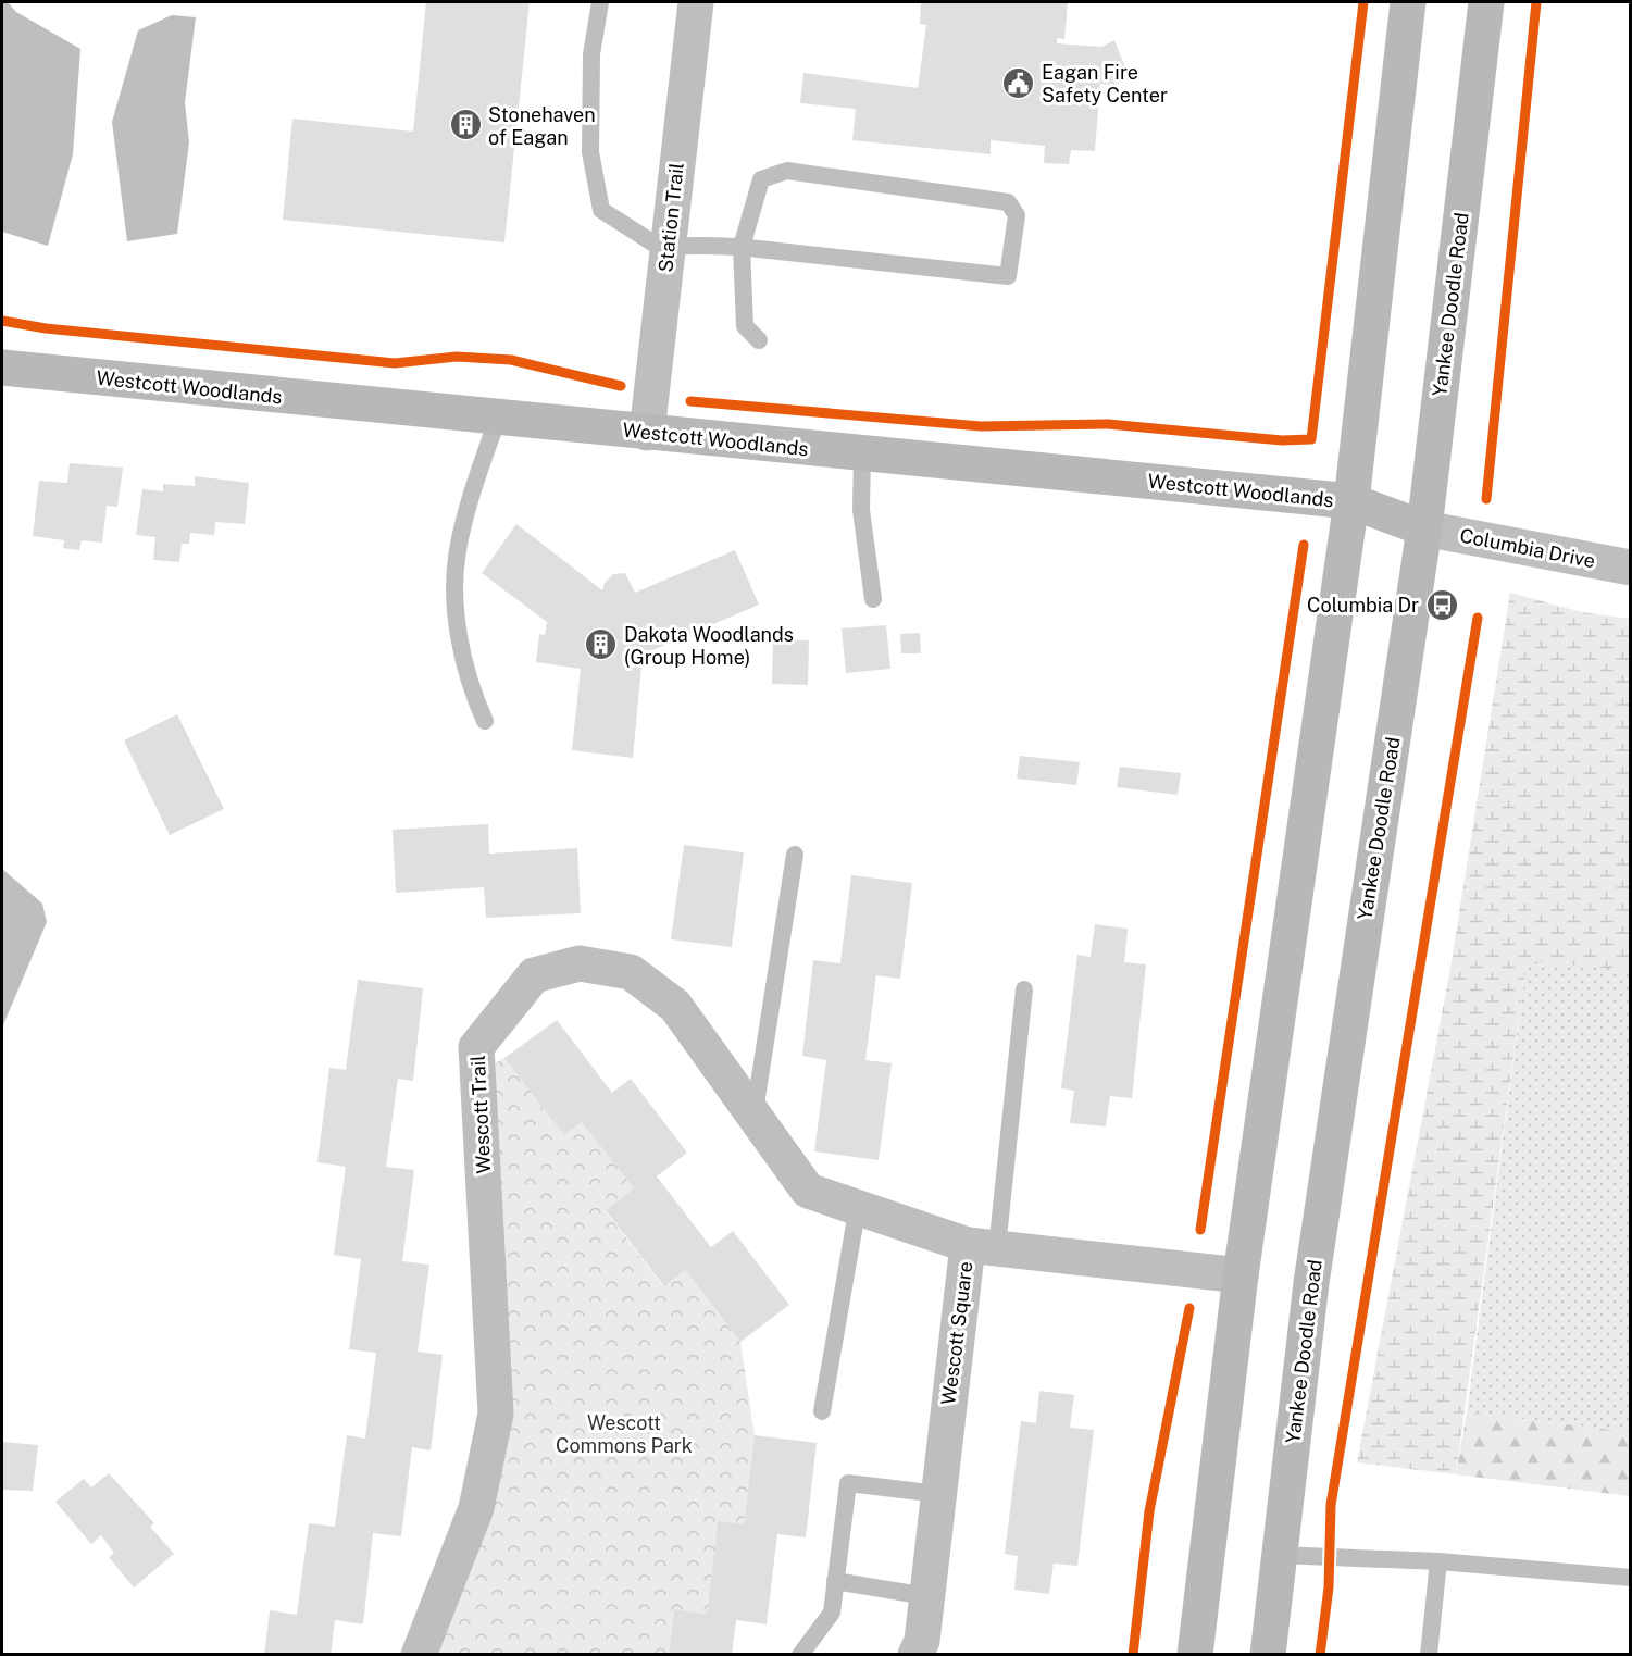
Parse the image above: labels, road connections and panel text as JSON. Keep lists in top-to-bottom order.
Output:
{
  "streets": {
    "main road": ["Yankee Doodle Road", "Westcott Woodlands"],
    "street": [
      "Station Trail",
      "Columbia Drive",
      "Wescott Trail",
      "Wescott Square"
    ]
  },
  "crossings": [
    ["Station Trail", "Westcott Woodlands"],
    ["Yankee Doodle Road", "Westcott Woodlands"],
    ["Yankee Doodle Road", "Columbia Drive"],
    ["Westcott Woodlands", "Columbia Drive"],
    ["Wescott Trail", "Wescott Square"]
  ],
  "parks": ["Wescott Commons Park"],
  "places": {
    "public building": ["Eagan Fire Safety Center"],
    "building": ["Stonehaven of Eagan", "Dakota Woodlands (Group Home)"],
    "bus stop": ["Columbia Dr"]
  }
}
